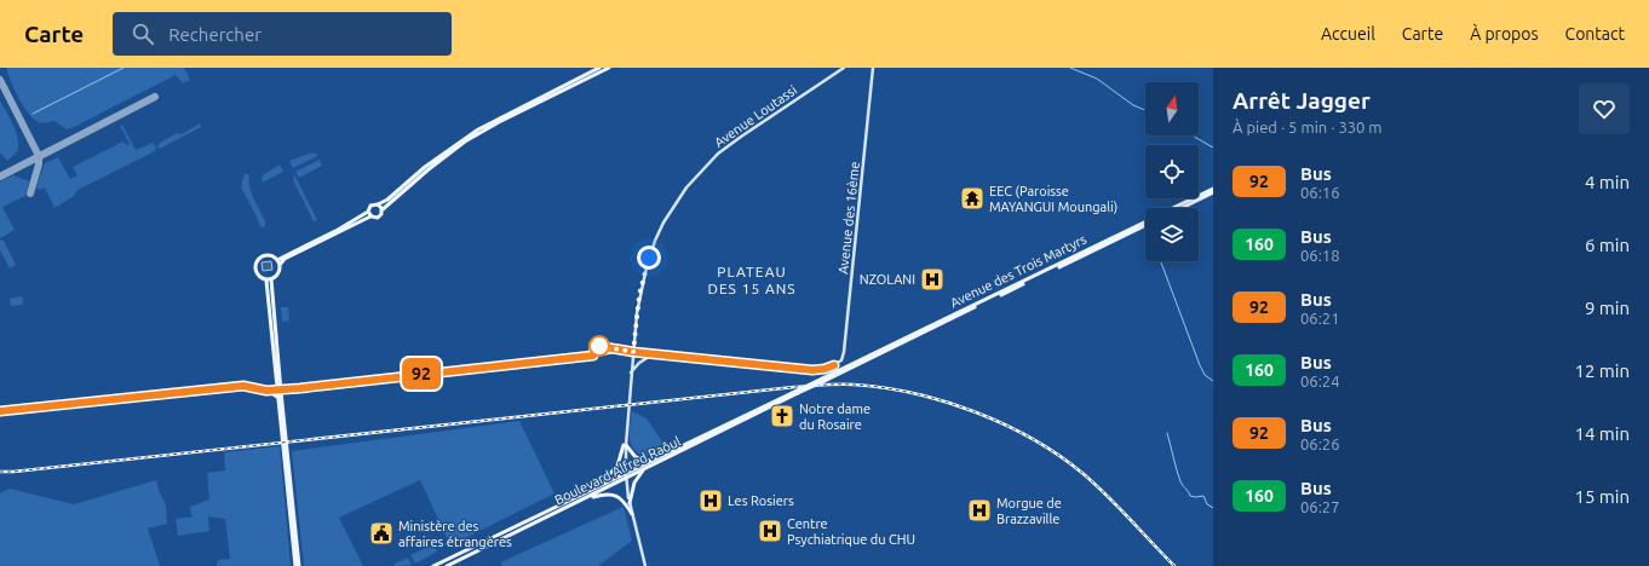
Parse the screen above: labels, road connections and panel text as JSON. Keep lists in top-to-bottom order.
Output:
{
  "streets": {
    "main road": [
      "Avenue Loutassi",
      "Avenue des 16ème",
      "Avenue des Trois Martyrs",
      "Boulevard Alfred Raôul"
    ]
  },
  "crossings": [
    ["Avenue Loutassi", "Boulevard Alfred Raôul"]
  ],
  "districts": ["PLATEAU DES 15 ANS"],
  "places": {
    "temple": ["EEC (Paroisse MAYANGUI Moungali)"],
    "hospital": [
      "NZOLANI",
      "Les Rosiers",
      "Morgue de Brazzaville",
      "Centre Psychiatrique du CHU"
    ],
    "church": ["Notre dame du Rosaire"],
    "public building": ["Ministère des affaires étrangères"]
  },
  "lines": ["bus line 92"],
  "north": "top",
  "page": {
    "header": "Carte",
    "search": "Rechercher",
    "nav": [
      "Accueil",
      "Carte",
      "À propos",
      "Contact"
    ],
    "on_map": "92",
    "heading": ["Arrêt Jagger", "À pied · 5 min · 330 m"],
    "list": [
      {
        "mark": "92",
        "name": "Bus",
        "note": "06:16",
        "value": "4 min"
      },
      {
        "mark": "160",
        "name": "Bus",
        "note": "06:18",
        "value": "6 min"
      },
      {
        "mark": "92",
        "name": "Bus",
        "note": "06:21",
        "value": "9 min"
      },
      {
        "mark": "160",
        "name": "Bus",
        "note": "06:24",
        "value": "12 min"
      },
      {
        "mark": "92",
        "name": "Bus",
        "note": "06:26",
        "value": "14 min"
      },
      {
        "mark": "160",
        "name": "Bus",
        "note": "06:27",
        "value": "15 min"
      }
    ]
  }
}
